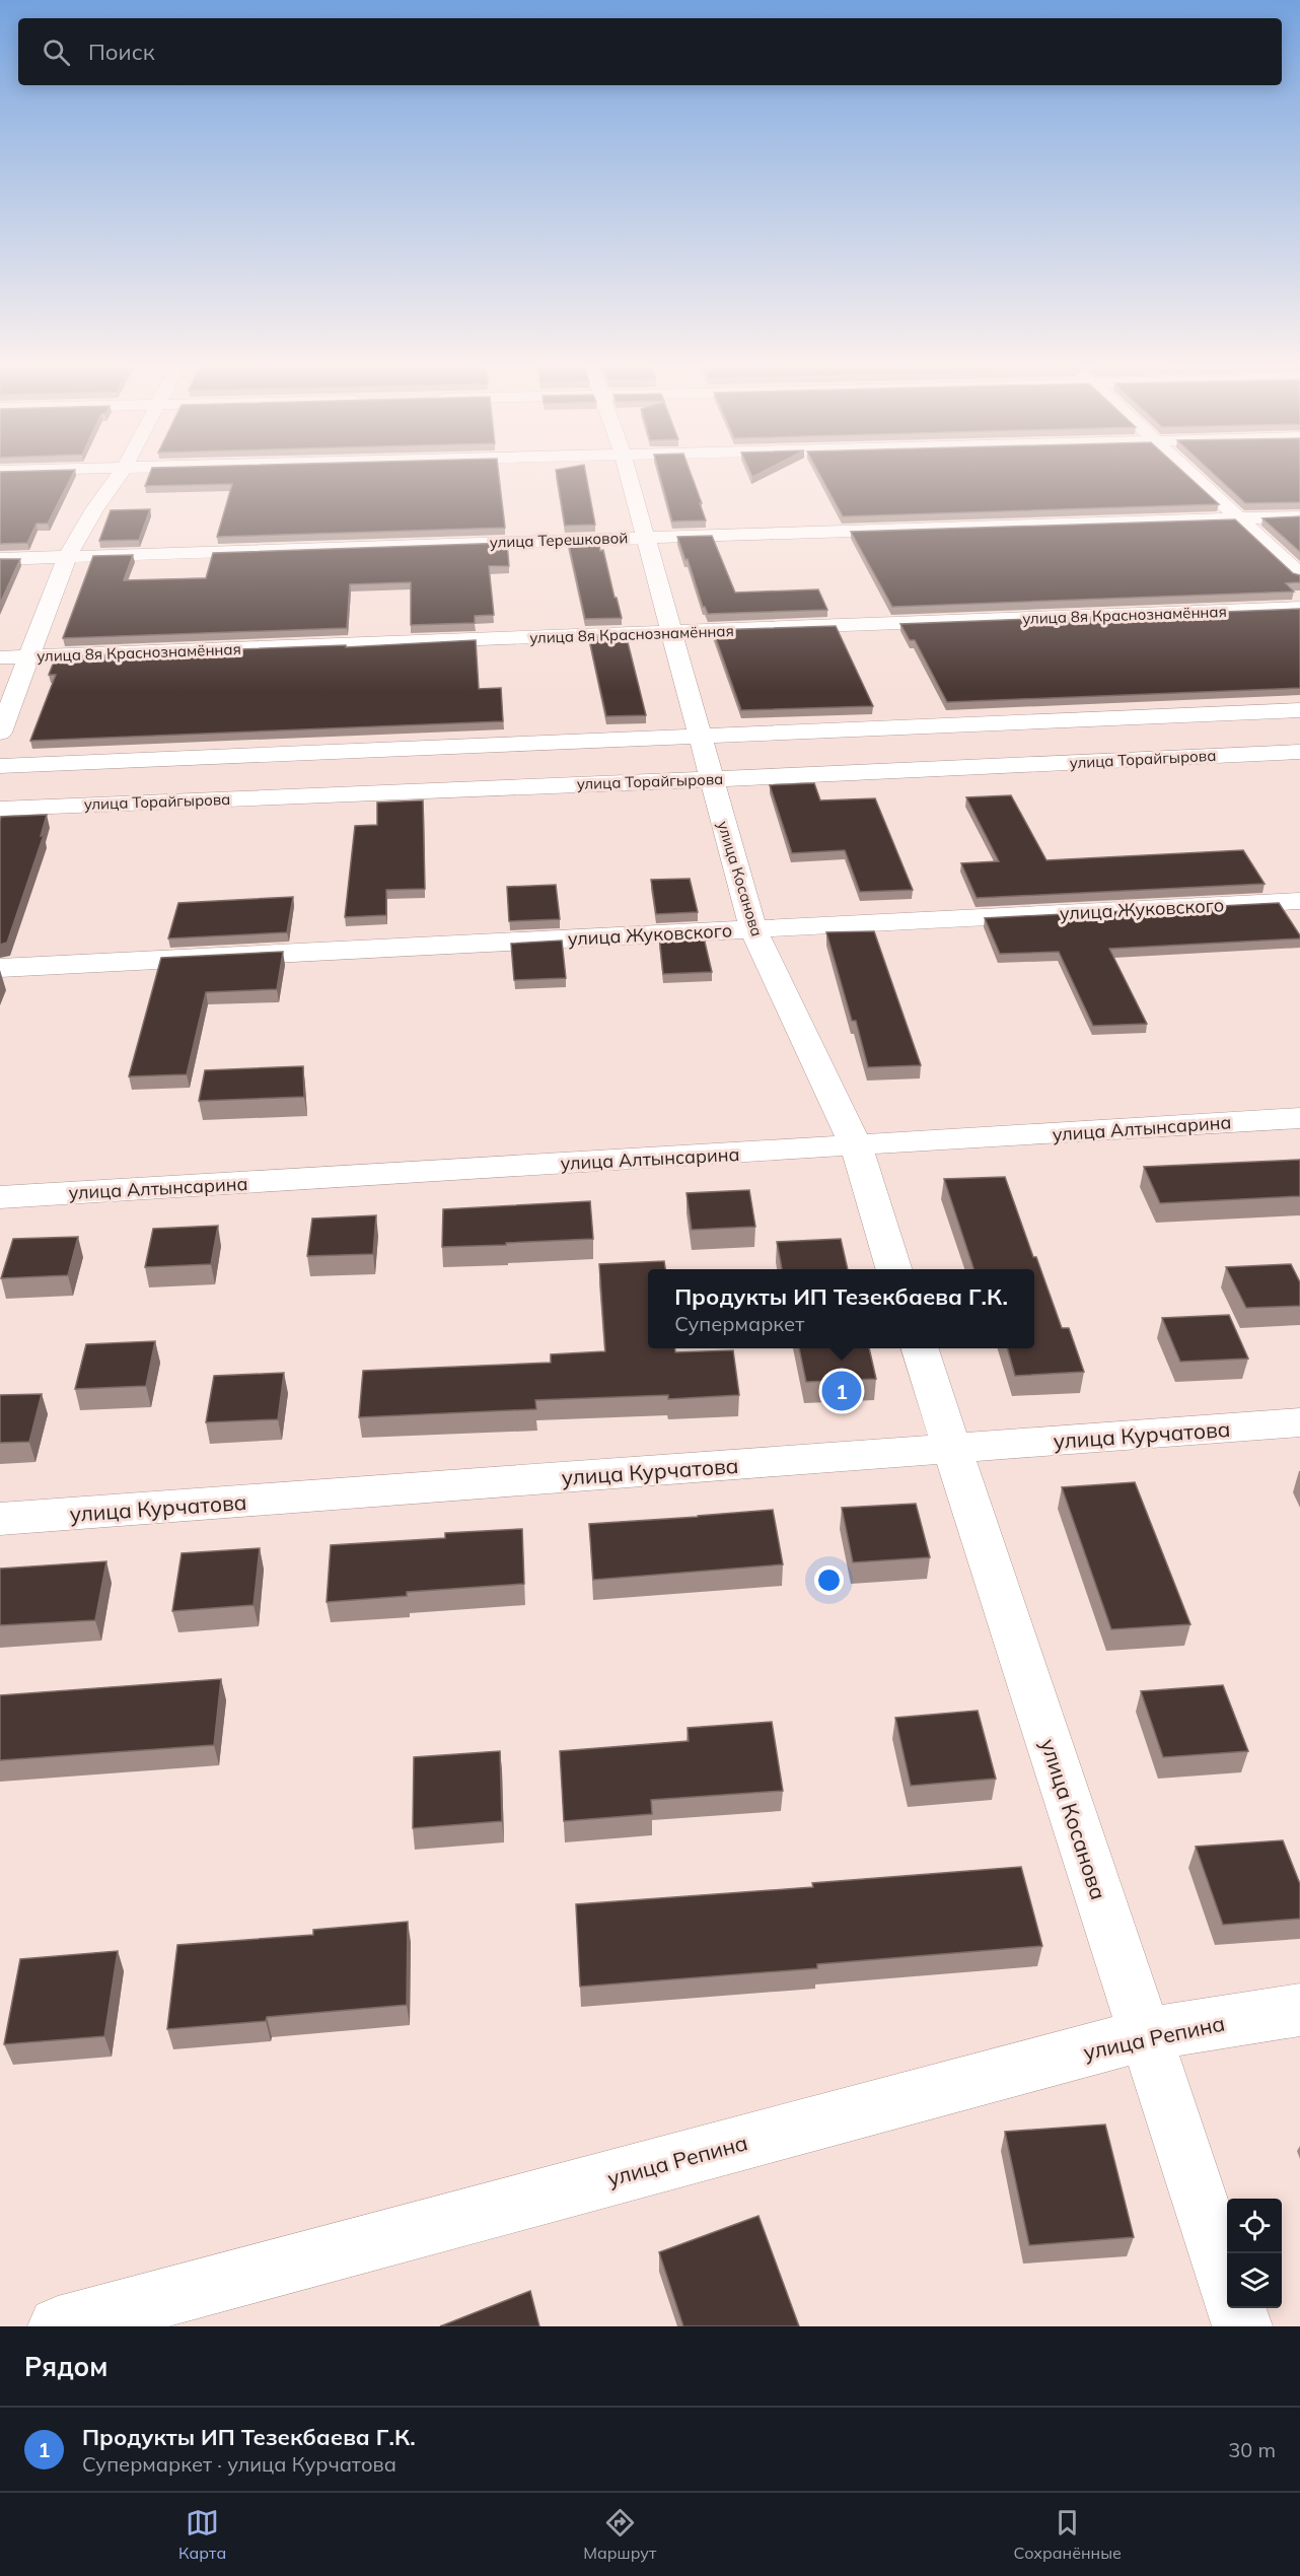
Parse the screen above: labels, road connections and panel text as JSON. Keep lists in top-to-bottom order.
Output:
{
  "streets": {
    "street": [
      "улица Терешковой",
      "улица 8я Краснознамённая",
      "улица Торайгырова",
      "улица Косанова",
      "улица Жуковского",
      "улица Алтынсарина",
      "улица Курчатова",
      "улица Репина"
    ]
  },
  "crossings": [
    ["улица Терешковой", "улица Косанова"],
    ["улица 8я Краснознамённая", "улица Косанова"],
    ["улица Торайгырова", "улица Косанова"],
    ["улица Косанова", "улица Жуковского"],
    ["улица Косанова", "улица Алтынсарина"],
    ["улица Косанова", "улица Курчатова"],
    ["улица Косанова", "улица Репина"]
  ],
  "page": {
    "search": "Поиск",
    "popup": ["Продукты ИП Тезекбаева Г.К.", "Супермаркет"],
    "pins": "1",
    "heading": "Рядом",
    "list": [
      {
        "mark": "1",
        "name": "Продукты ИП Тезекбаева Г.К.",
        "note": "Супермаркет · улица Курчатова",
        "value": "30 m"
      }
    ],
    "nav": ["Карта", "Маршрут", "Сохранённые"]
  }
}
